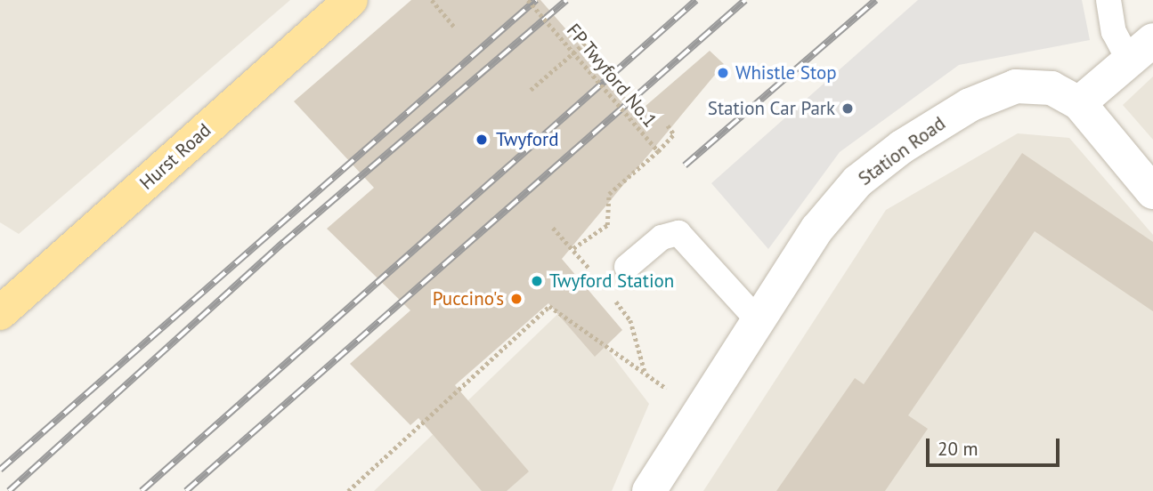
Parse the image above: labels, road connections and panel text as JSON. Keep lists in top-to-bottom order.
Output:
{
  "streets": {
    "main road": ["Hurst Road"],
    "street": ["Station Road"],
    "path": ["FP Twyford No.1"]
  },
  "places": [
    "Whistle Stop",
    "Station Car Park",
    "Twyford",
    "Twyford Station",
    "Puccino's"
  ],
  "scale_bar": "20 m"
}
